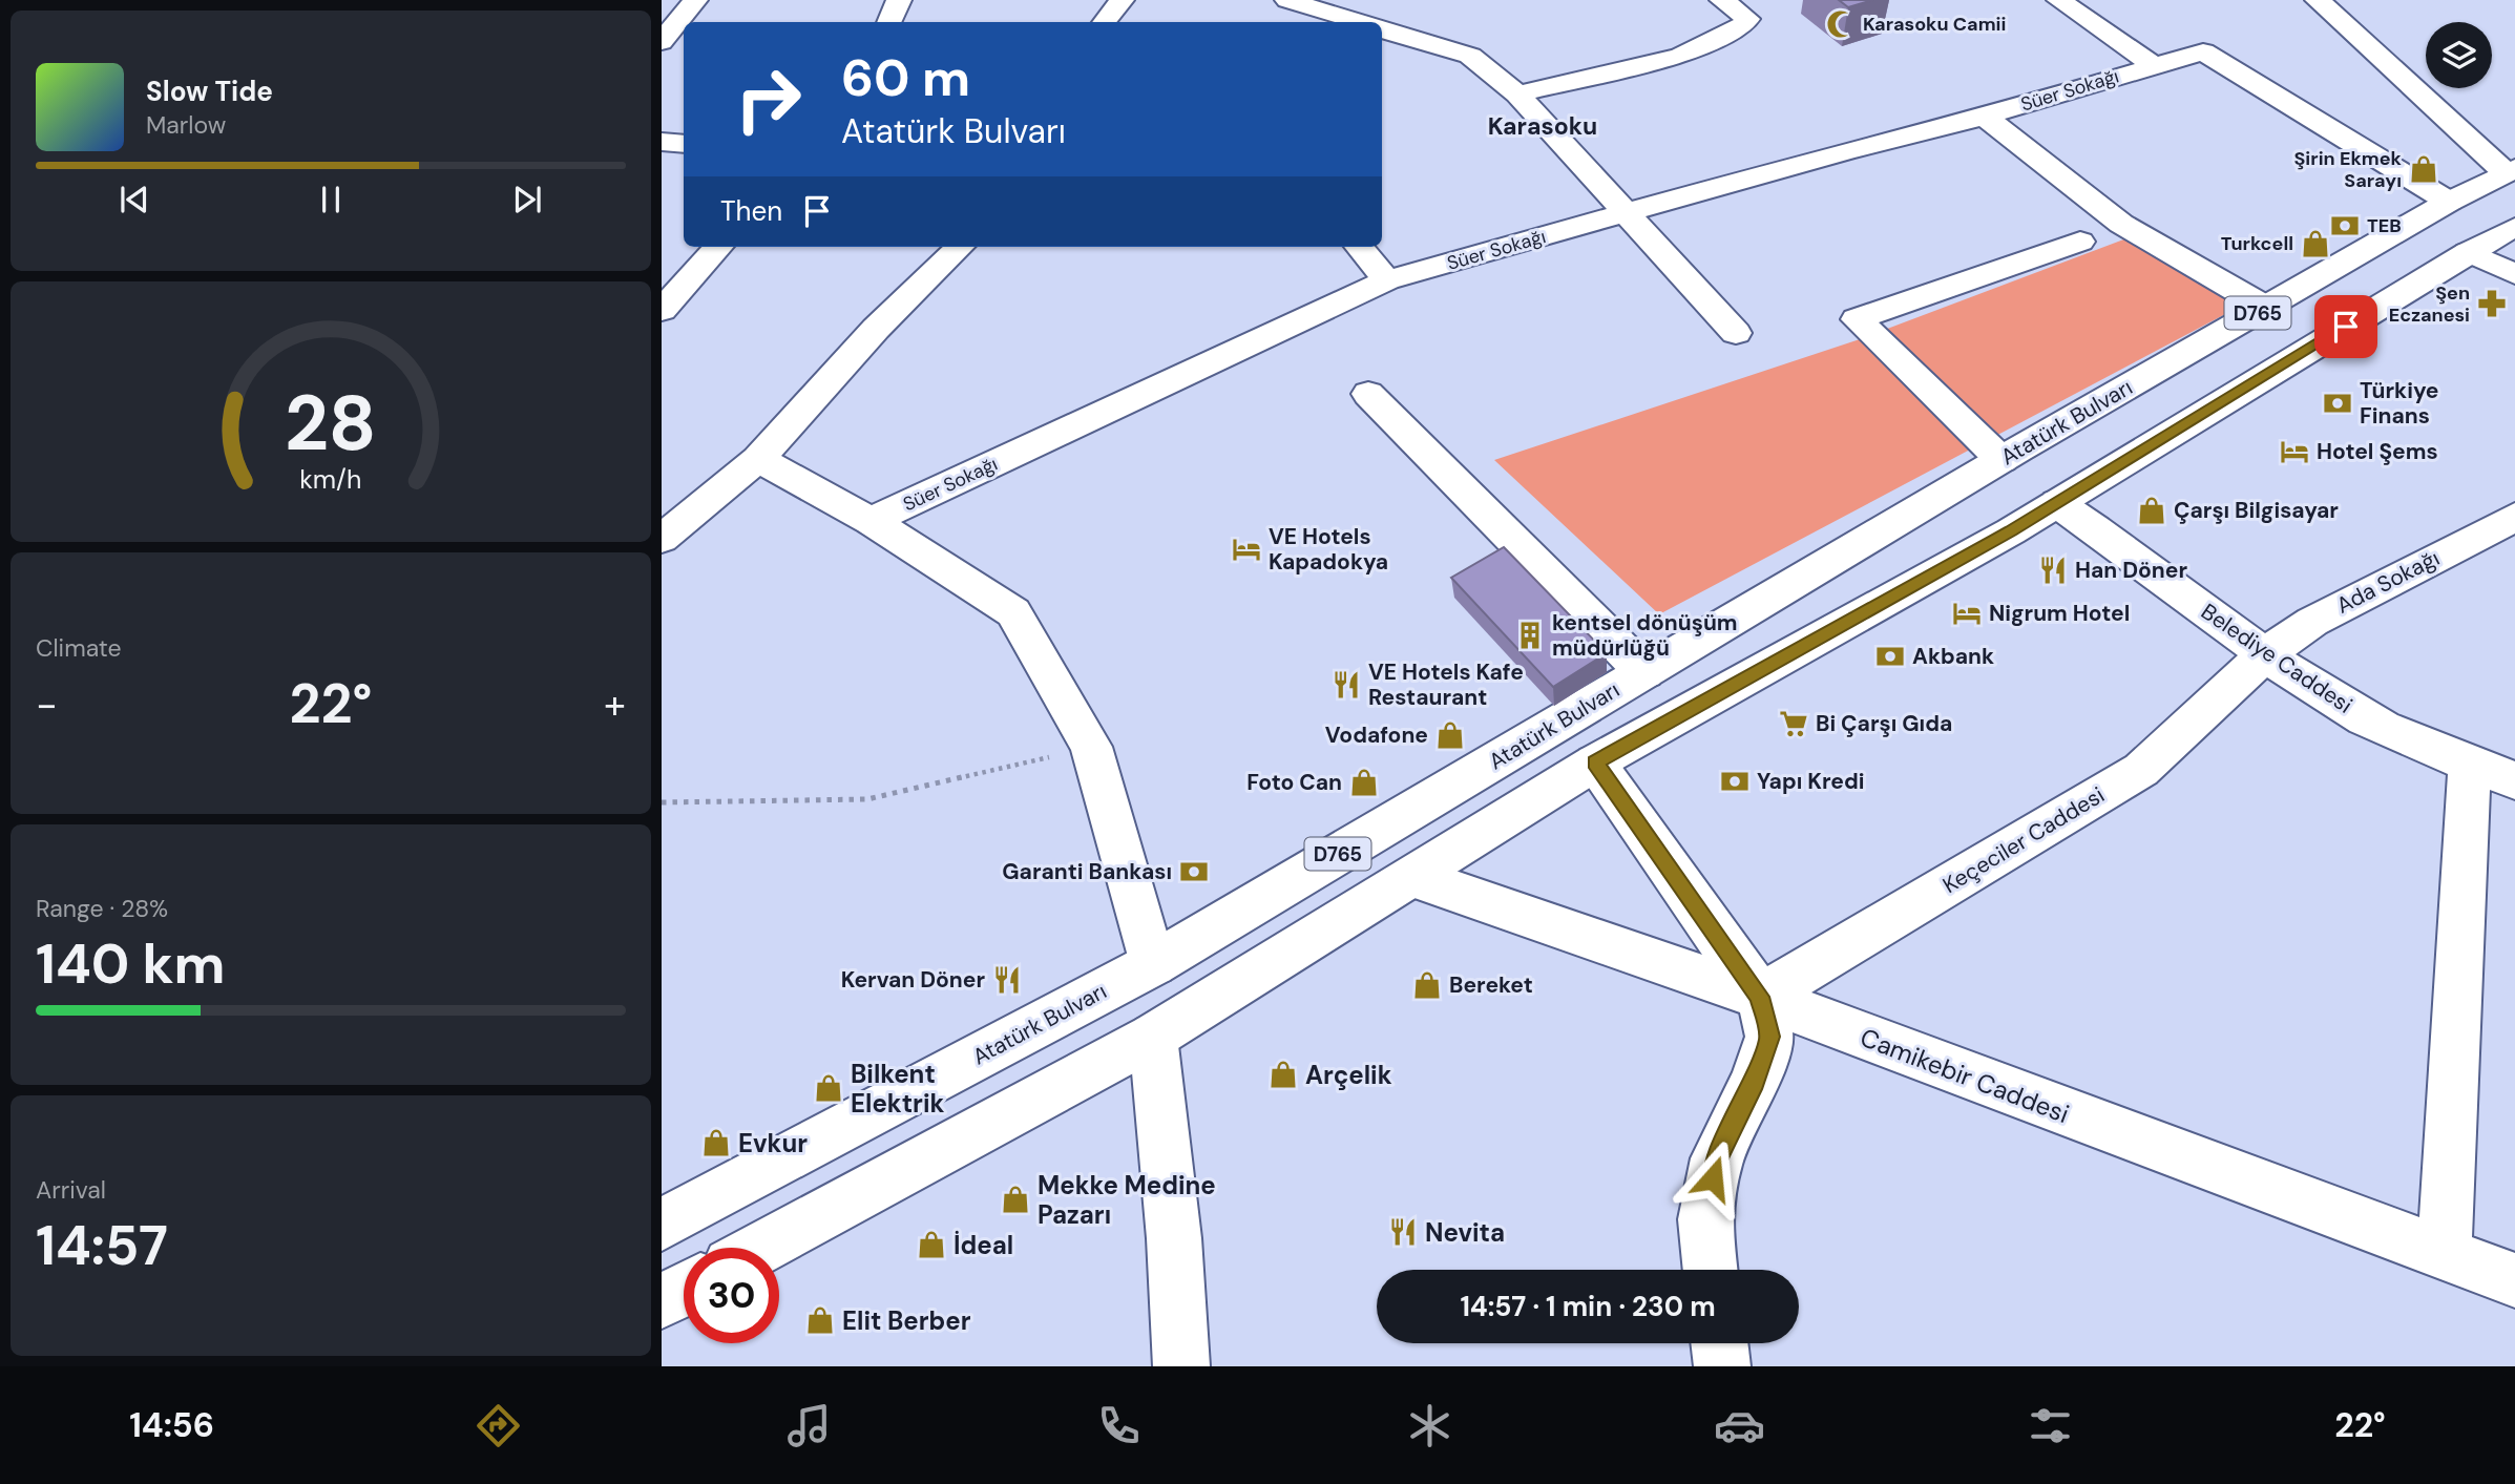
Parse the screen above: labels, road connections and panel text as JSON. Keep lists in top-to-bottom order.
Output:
{
  "streets": {
    "street": [
      "Süer Sokağı",
      "D765",
      "Atatürk Bulvarı",
      "Ada Sokağı",
      "Belediye Caddesi",
      "Keçeciler Caddesi",
      "Camikebir Caddesi"
    ]
  },
  "crossings": [
    ["Süer Sokağı", "Atatürk Bulvarı"],
    ["D765", "Belediye Caddesi"],
    ["D765", "Camikebir Caddesi"],
    ["Atatürk Bulvarı", "Belediye Caddesi"],
    ["Ada Sokağı", "Belediye Caddesi"],
    ["Ada Sokağı", "Keçeciler Caddesi"],
    ["Belediye Caddesi", "Keçeciler Caddesi"],
    ["Keçeciler Caddesi", "Camikebir Caddesi"]
  ],
  "districts": ["Karasoku"],
  "places": {
    "mosque": ["Karasoku Camii"],
    "shop": [
      "Şirin Ekmek Sarayı",
      "Turkcell",
      "Çarşı Bilgisayar",
      "Vodafone",
      "Foto Can",
      "Bereket",
      "Arçelik",
      "Bilkent Elektrik",
      "Evkur",
      "Mekke Medine Pazarı",
      "İdeal",
      "Elit Berber"
    ],
    "bank": [
      "TEB",
      "Türkiye Finans",
      "Akbank",
      "Yapı Kredi",
      "Garanti Bankası"
    ],
    "pharmacy": ["Şen Eczanesi"],
    "hotel": ["Hotel Şems", "VE Hotels Kapadokya", "Nigrum Hotel"],
    "restaurant": [
      "Han Döner",
      "VE Hotels Kafe Restaurant",
      "Kervan Döner",
      "Nevita"
    ],
    "building": ["kentsel dönüşüm müdürlüğü"],
    "supermarket": ["Bi Çarşı Gıda"]
  },
  "page": {
    "turn": ["60 m", "Atatürk Bulvarı"],
    "song": ["Slow Tide", "Marlow"],
    "then": "Then",
    "tile": [
      "Climate",
      ["Range · 28%", "140 km"],
      ["Arrival", "14:57"]
    ],
    "heat": ["−", "22°", "+"],
    "limit": "30",
    "trip": "14:57 · 1 min · 230 m",
    "tabs": ["14:56", "22°"],
    "gauge": ["28", "km/h"]
  }
}
